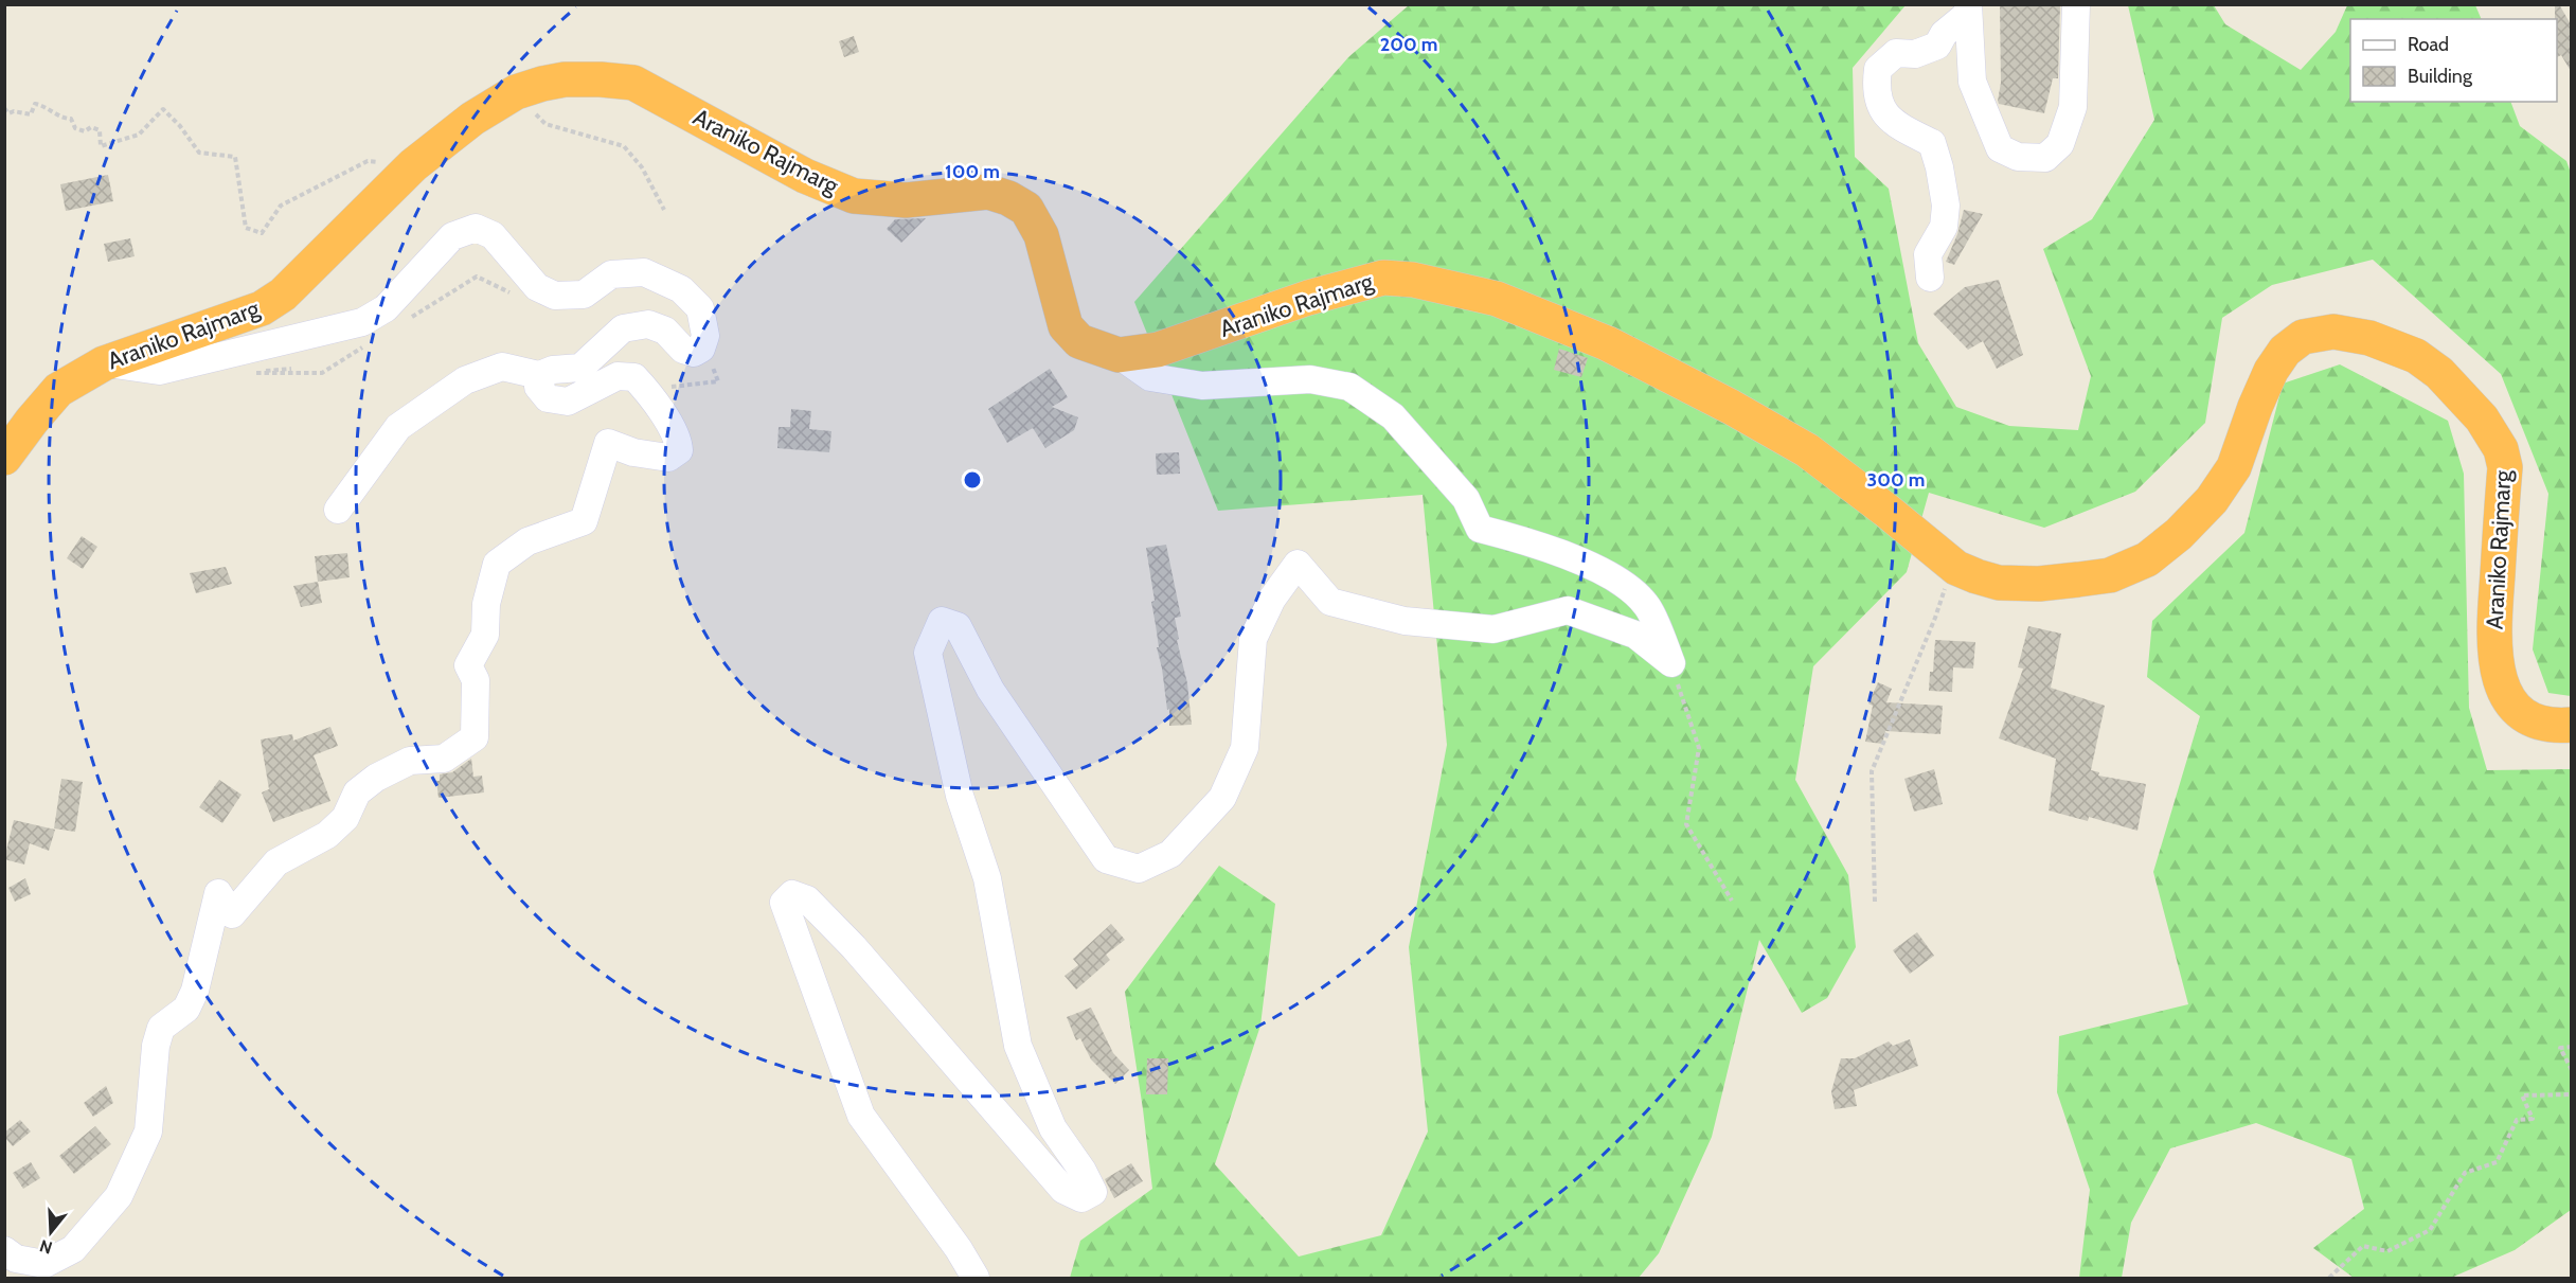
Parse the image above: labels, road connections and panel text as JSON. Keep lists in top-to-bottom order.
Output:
{
  "streets": {
    "highway": ["Araniko Rajmarg"]
  },
  "legend": ["Road", "Building"],
  "north": "bottom",
  "rings": ["200 m", "100 m", "300 m"]
}
